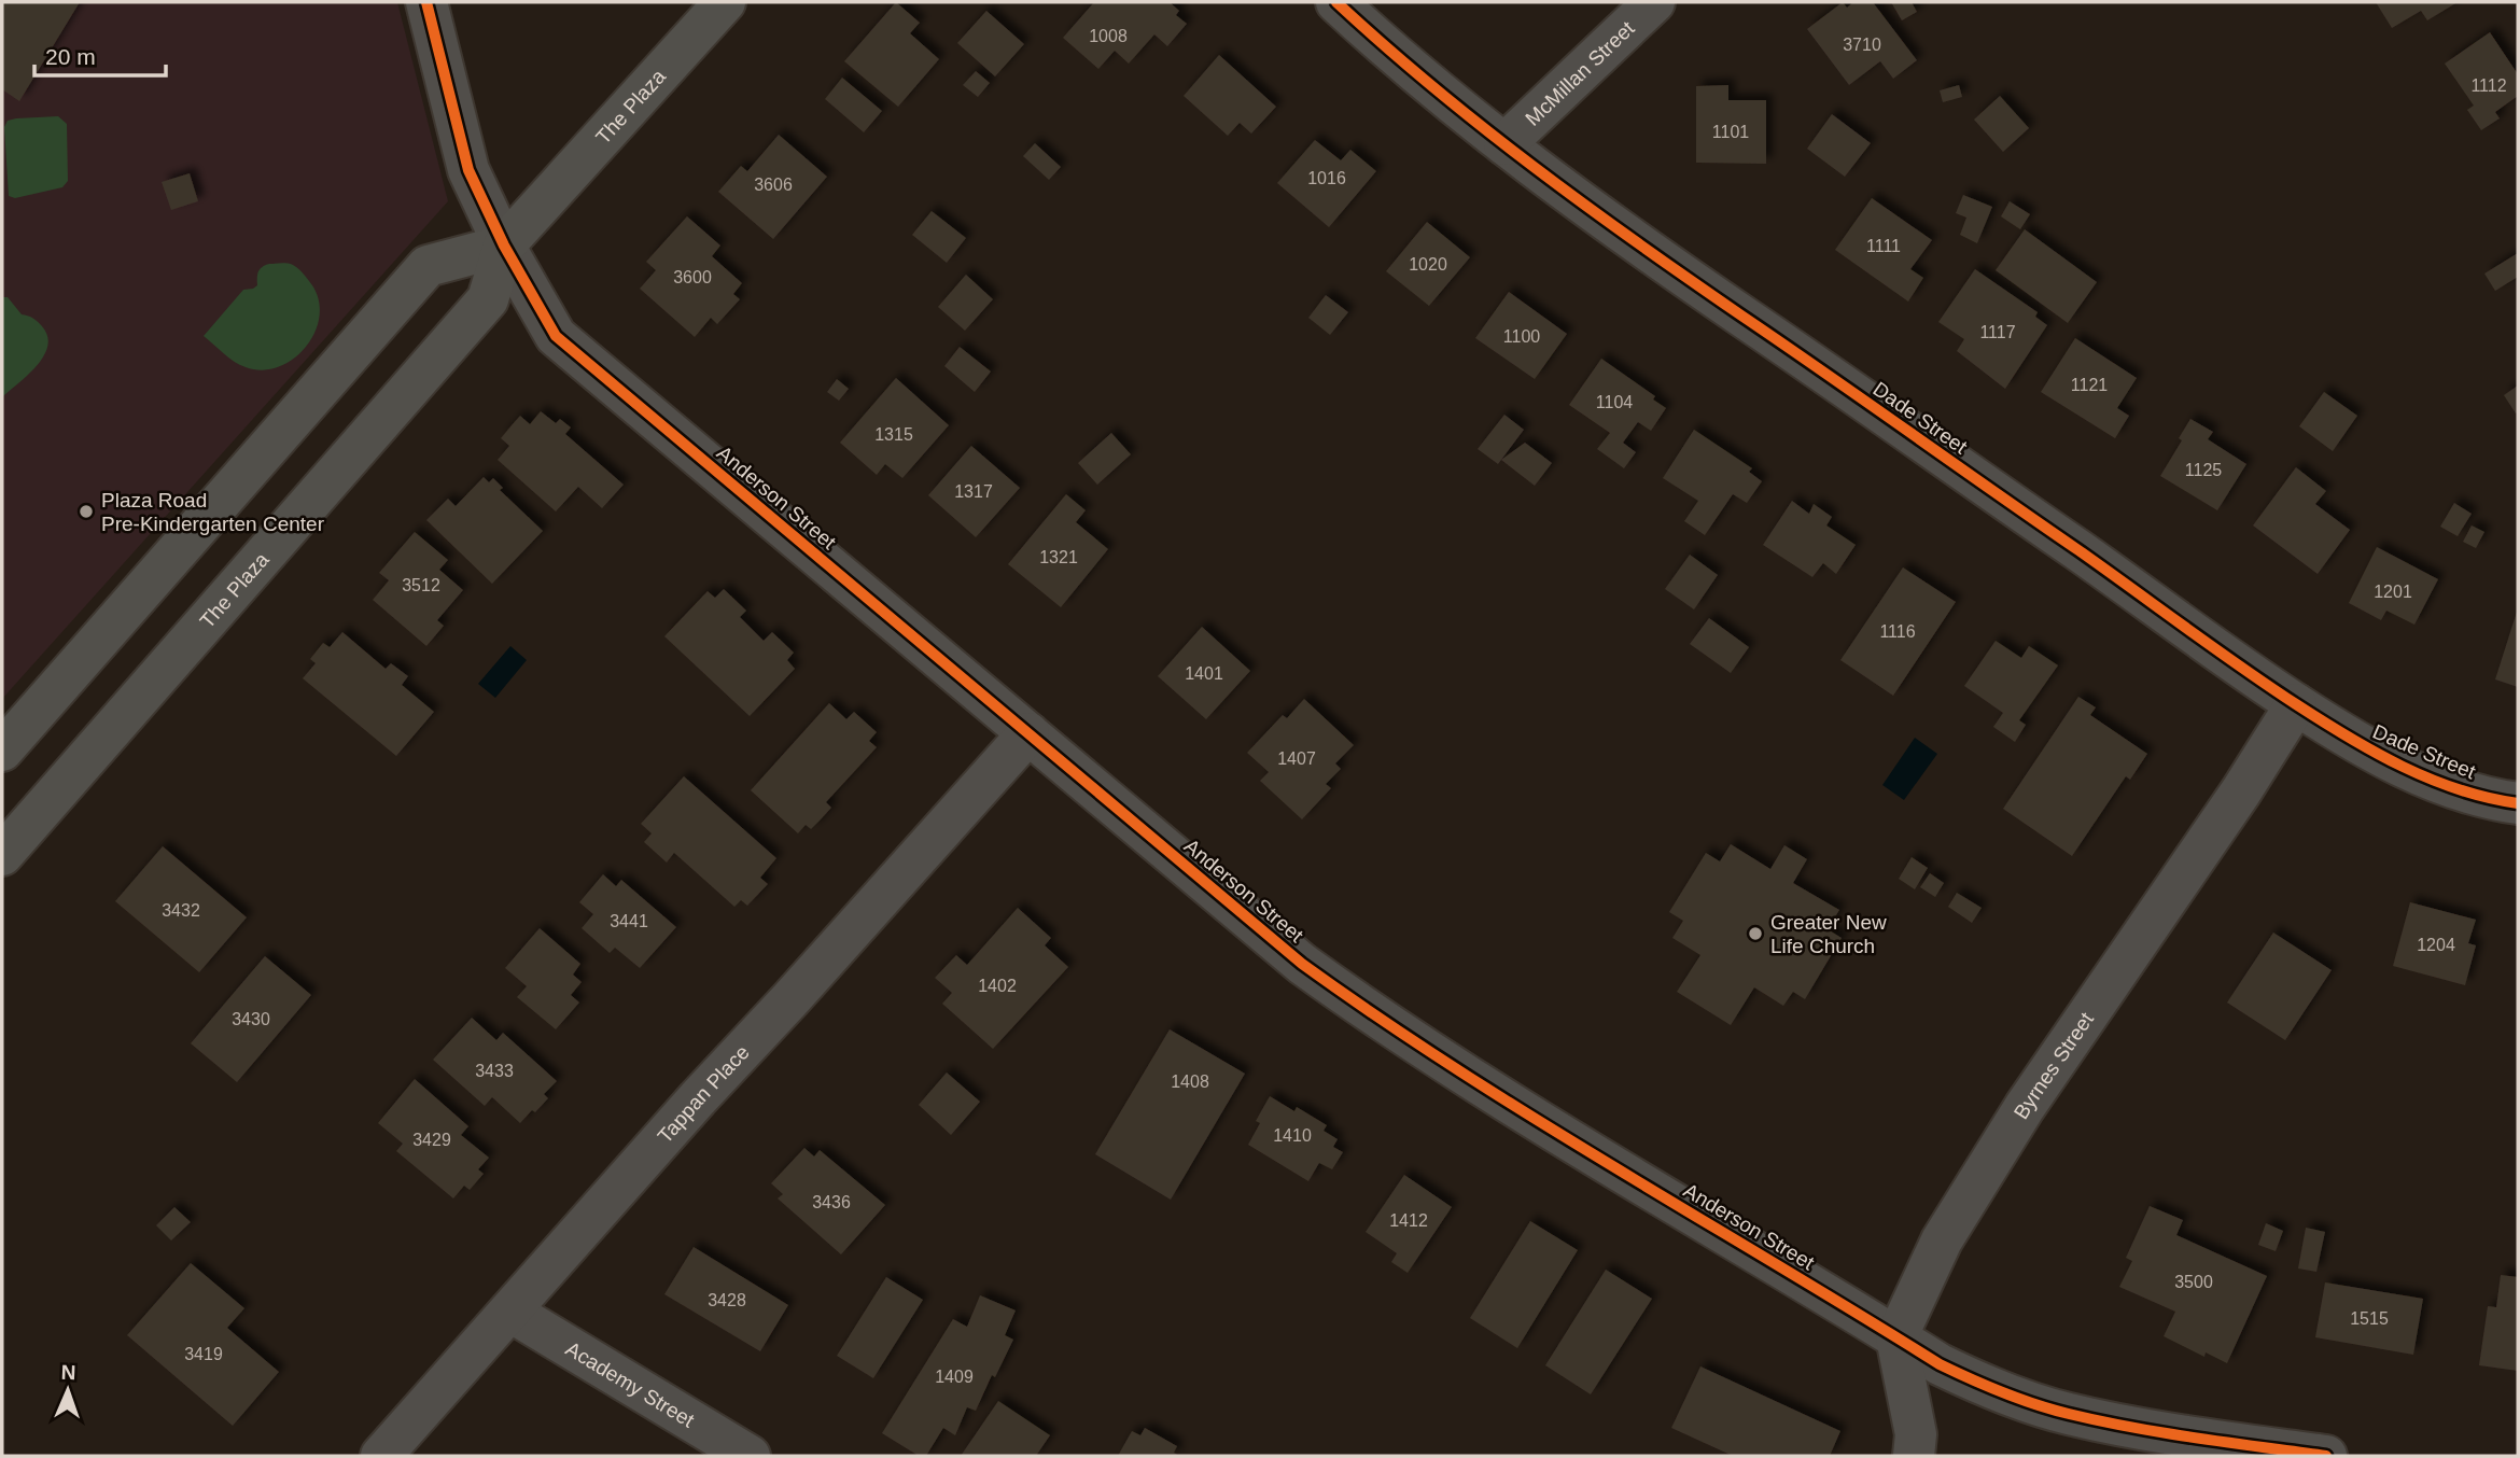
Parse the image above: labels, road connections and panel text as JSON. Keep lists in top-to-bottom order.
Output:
{
  "streets": {
    "main road": ["The Plaza"],
    "street": [
      "McMillan Street",
      "Dade Street",
      "Anderson Street",
      "Byrnes Street",
      "Tappan Place",
      "Academy Street"
    ]
  },
  "crossings": [
    ["McMillan Street", "Dade Street"],
    ["The Plaza", "Anderson Street"],
    ["Dade Street", "Byrnes Street"],
    ["Anderson Street", "Byrnes Street"],
    ["Anderson Street", "Tappan Place"],
    ["Tappan Place", "Academy Street"]
  ],
  "places": ["Plaza Road Pre-Kindergarten Center", "Greater New Life Church"],
  "house_numbers": [
    "1008",
    "3710",
    "1112",
    "1101",
    "1016",
    "3606",
    "1111",
    "1020",
    "3600",
    "1117",
    "1100",
    "1121",
    "1104",
    "1315",
    "1125",
    "1317",
    "1321",
    "3512",
    "1201",
    "1116",
    "1401",
    "1407",
    "3432",
    "3441",
    "1204",
    "1402",
    "3430",
    "3433",
    "1408",
    "1410",
    "3429",
    "3436",
    "1412",
    "3500",
    "3428",
    "1515",
    "3419",
    "1409"
  ],
  "scale_bar": "20 m",
  "north": "top"
}
